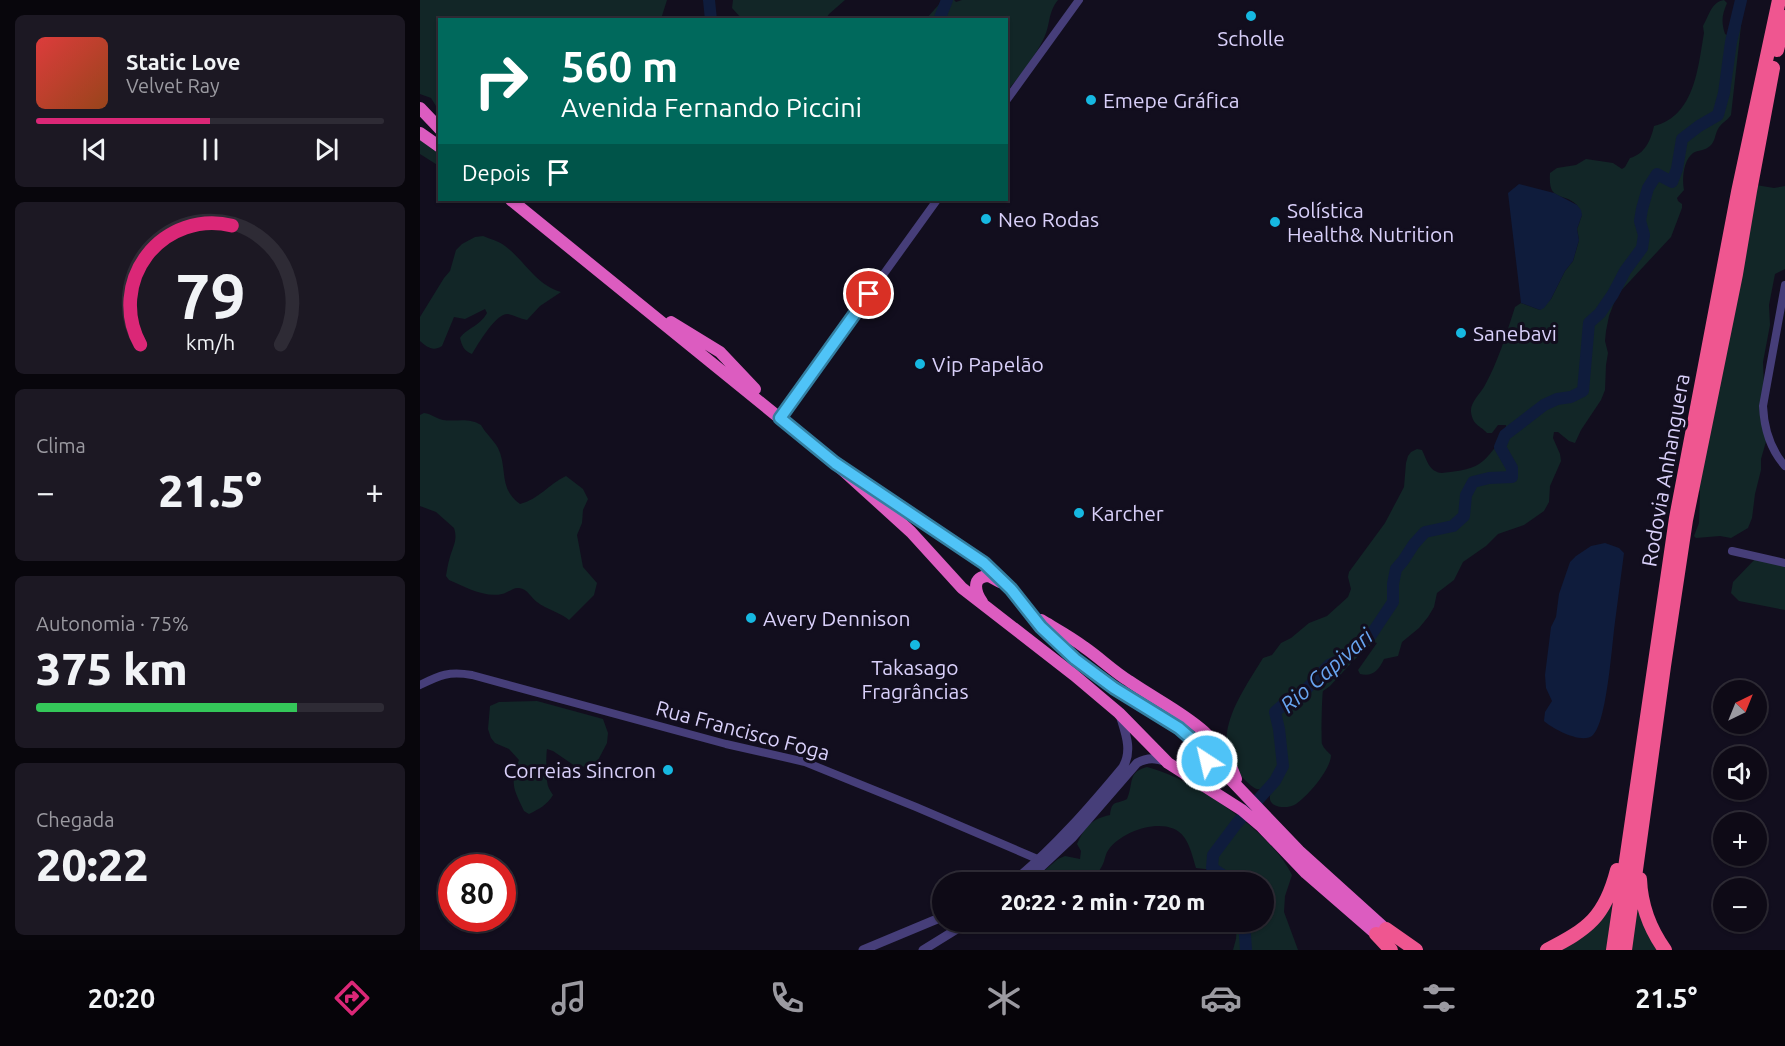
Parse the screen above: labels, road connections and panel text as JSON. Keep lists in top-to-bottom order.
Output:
{
  "streets": {
    "highway": ["Rodovia Anhanguera"],
    "street": ["Rua Francisco Foga"]
  },
  "water": ["Rio Capivari"],
  "places": [
    "Scholle",
    "Emepe Gráfica",
    "Neo Rodas",
    "Solística Health& Nutrition",
    "Sanebavi",
    "Vip Papelão",
    "Karcher",
    "Avery Dennison",
    "Takasago Fragrâncias",
    "Correias Sincron"
  ],
  "north": "top right",
  "page": {
    "turn": ["560 m", "Avenida Fernando Piccini"],
    "song": ["Static Love", "Velvet Ray"],
    "then": "Depois",
    "tile": [
      "Clima",
      ["Autonomia · 75%", "375 km"],
      ["Chegada", "20:22"]
    ],
    "heat": ["−", "21.5°", "+"],
    "map_buttons": ["+", "−"],
    "limit": "80",
    "trip": "20:22 · 2 min · 720 m",
    "tabs": ["20:20", "21.5°"],
    "gauge": ["79", "km/h"]
  }
}
